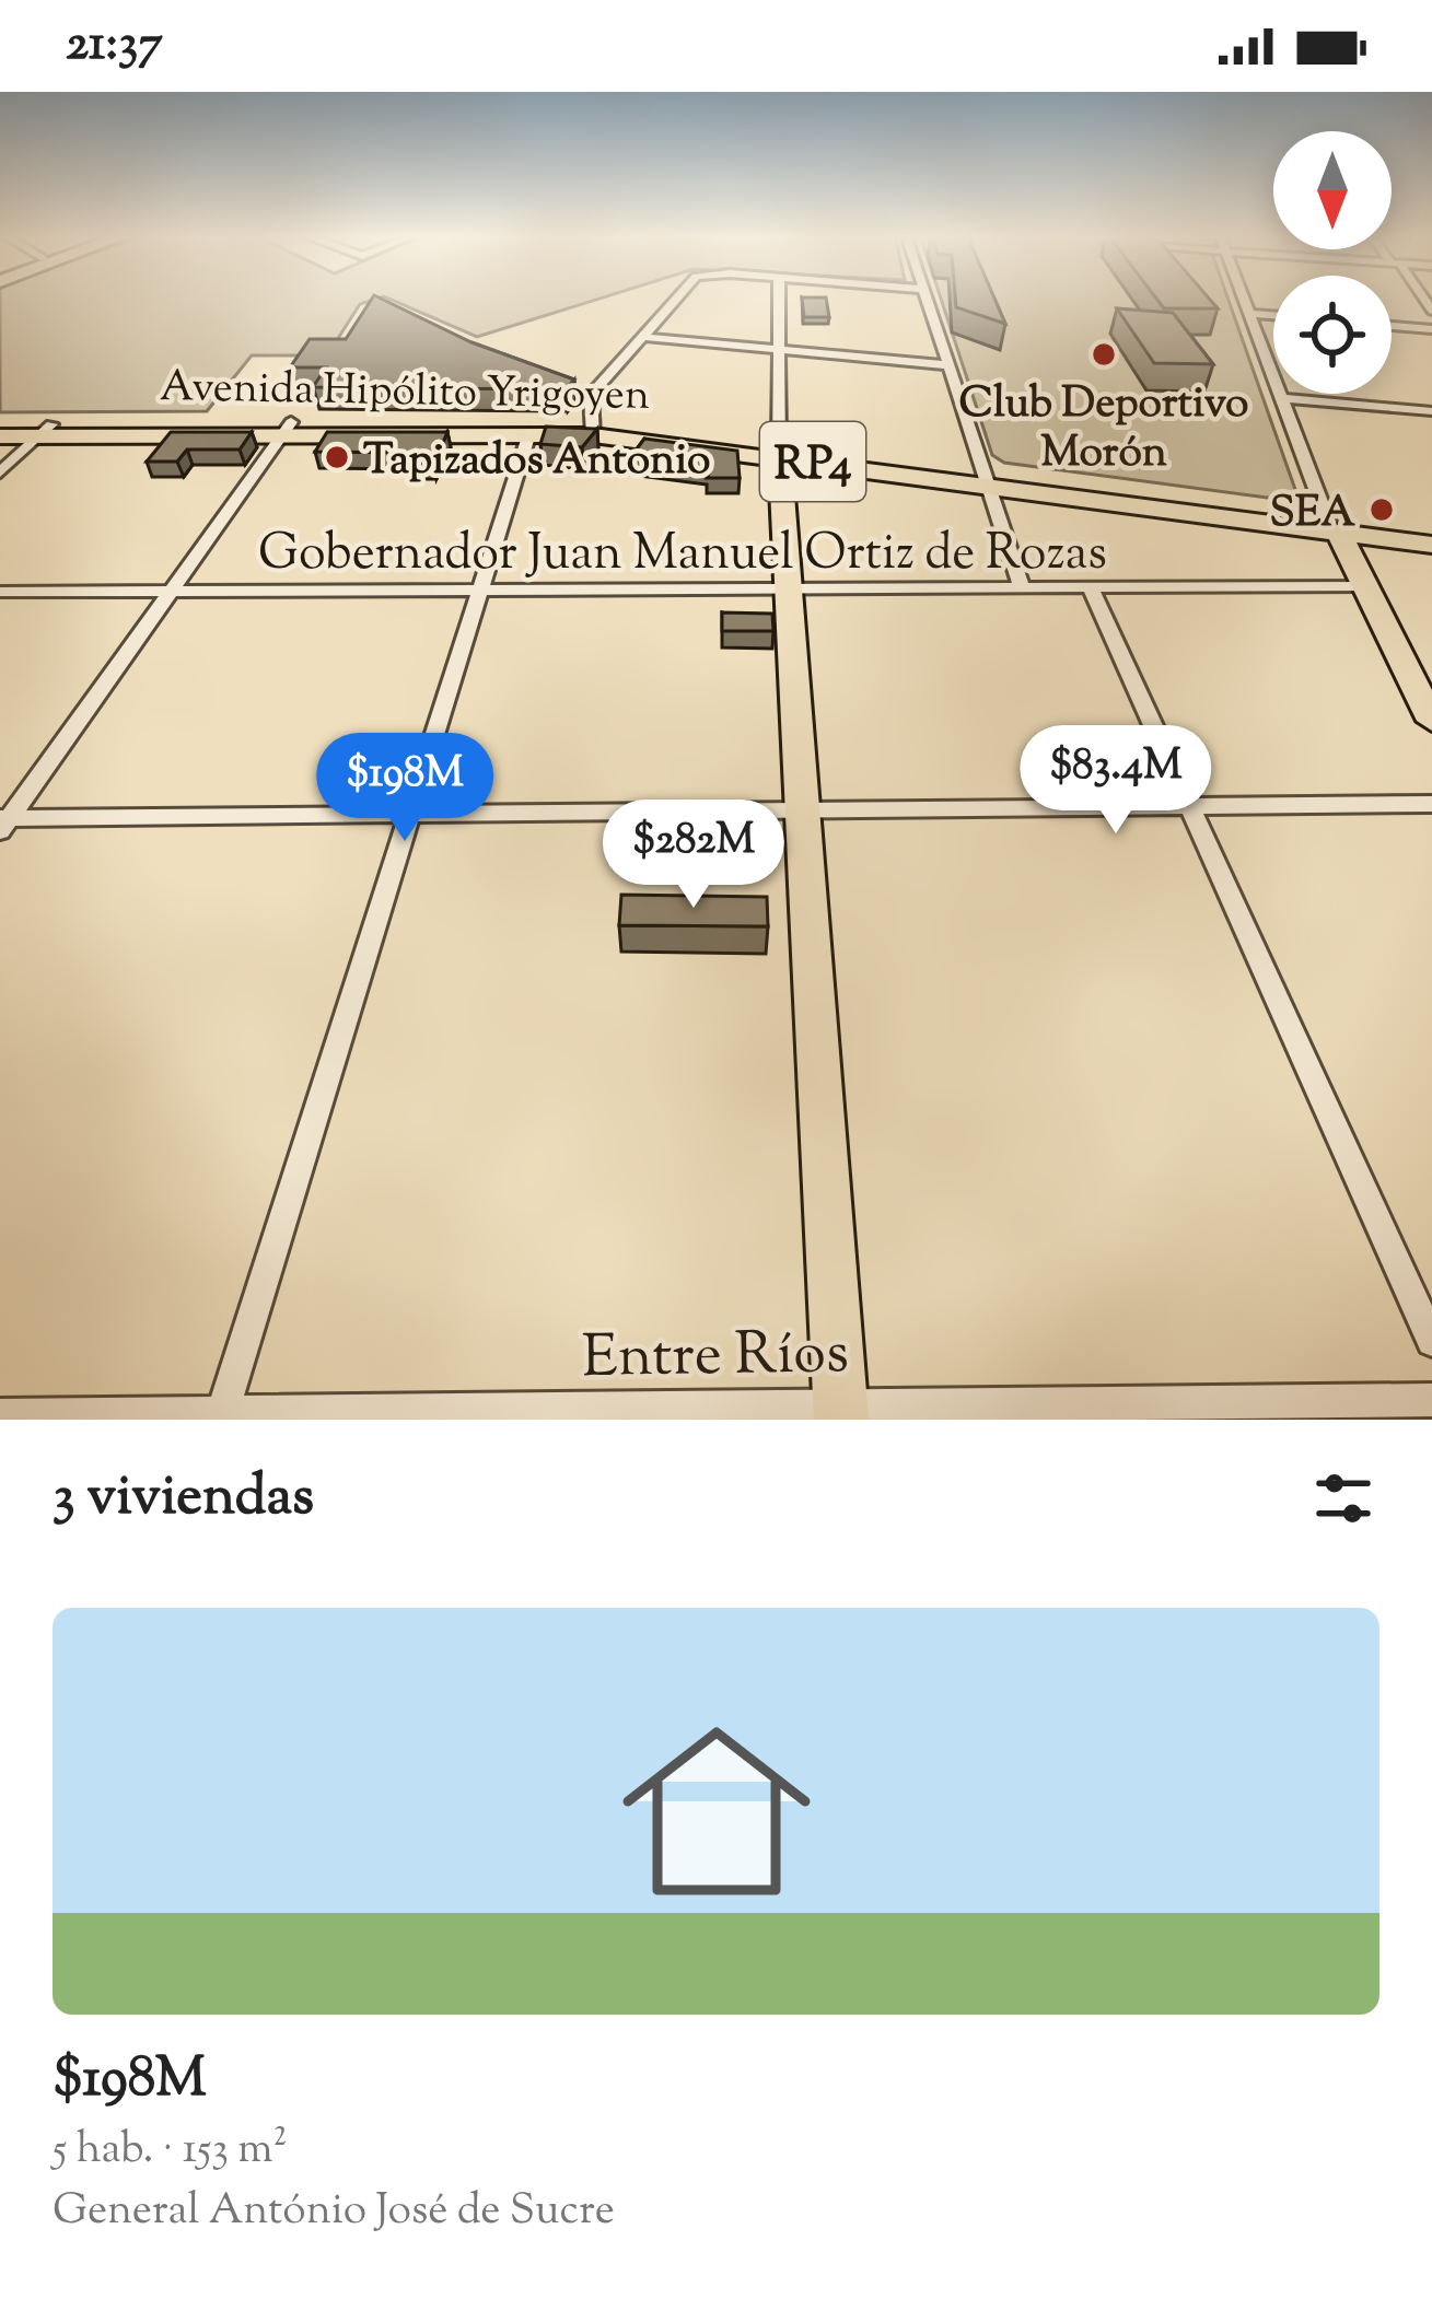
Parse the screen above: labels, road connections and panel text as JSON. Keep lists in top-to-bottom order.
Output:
{
  "streets": {
    "main road": ["Avenida Hipólito Yrigoyen", "RP4"],
    "street": ["Gobernador Juan Manuel Ortiz de Rozas", "Entre Ríos"]
  },
  "crossings": [
    ["Avenida Hipólito Yrigoyen", "RP4"],
    ["RP4", "Gobernador Juan Manuel Ortiz de Rozas"],
    ["RP4", "Entre Ríos"]
  ],
  "places": ["Club Deportivo Morón", "Tapizados Antonio", "SEA"],
  "north": "bottom",
  "page": {
    "status": "21:37",
    "price": ["$83.4M", "$198M", "$282M"],
    "heading": "3 viviendas",
    "list": [
      {
        "name": "$198M",
        "note": "5 hab. · 153 m² · General António José de Sucre"
      }
    ]
  }
}
